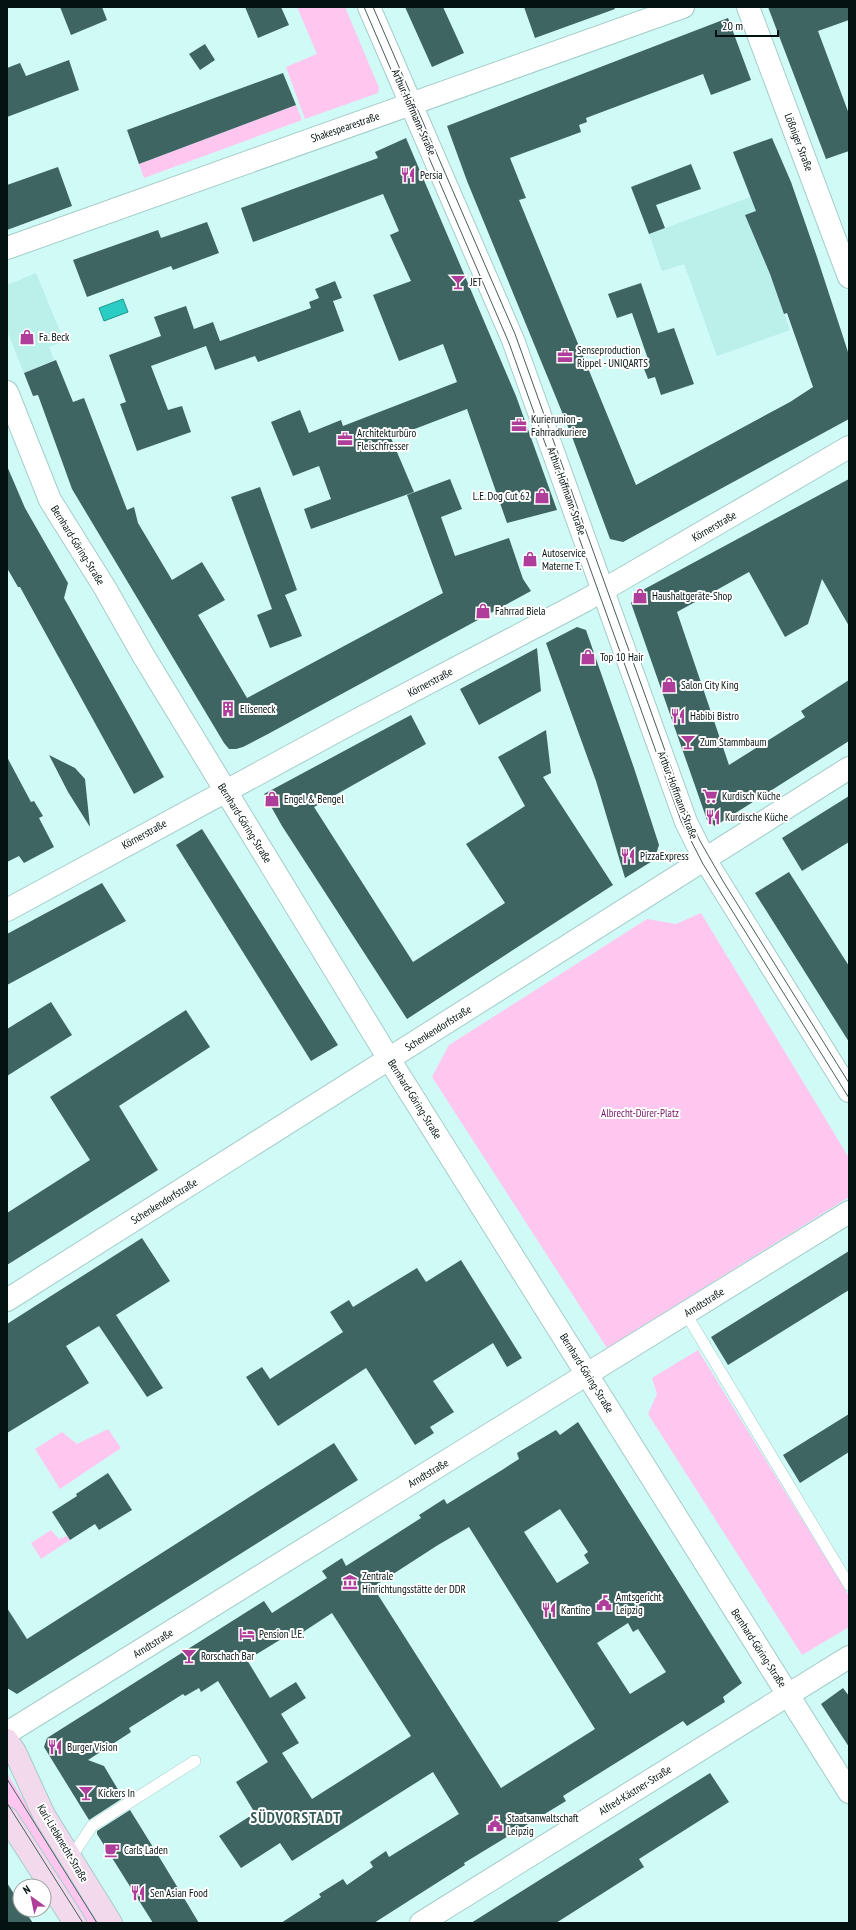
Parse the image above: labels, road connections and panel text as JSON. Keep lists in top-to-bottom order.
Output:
{
  "streets": {
    "main road": ["Karl-Liebknecht-Straße"],
    "street": [
      "Arthur-Hoffmann-Straße",
      "Shakespearestraße",
      "Lößniger Straße",
      "Körnerstraße",
      "Bernhard-Göring-Straße",
      "Schenkendorfstraße",
      "Arndtstraße",
      "Alfred-Kästner-Straße"
    ]
  },
  "crossings": [
    ["Arthur-Hoffmann-Straße", "Shakespearestraße"],
    ["Arthur-Hoffmann-Straße", "Körnerstraße"],
    ["Arthur-Hoffmann-Straße", "Schenkendorfstraße"],
    ["Körnerstraße", "Bernhard-Göring-Straße"],
    ["Bernhard-Göring-Straße", "Schenkendorfstraße"],
    ["Bernhard-Göring-Straße", "Arndtstraße"],
    ["Bernhard-Göring-Straße", "Alfred-Kästner-Straße"]
  ],
  "districts": ["SÜDVORSTADT"],
  "parks": ["Albrecht-Dürer-Platz"],
  "places": {
    "restaurant": [
      "Persia",
      "Habibi Bistro",
      "Kurdische Küche",
      "PizzaExpress",
      "Kantine",
      "Burger Vision",
      "Sen Asian Food"
    ],
    "bar": [
      "JET",
      "Zum Stammbaum",
      "Rorschach Bar",
      "Kickers In"
    ],
    "shop": [
      "Fa. Beck",
      "L.E. Dog Cut 62",
      "Autoservice Materne T.",
      "Haushaltgeräte-Shop",
      "Fahrrad Biela",
      "Top 10 Hair",
      "Salon City King",
      "Engel & Bengel"
    ],
    "office": ["Senseproduction Rippel - UNIQARTS", "Kurierunion - Fahrradkuriere", "Architekturbüro Fleischfresser"],
    "building": ["Eliseneck"],
    "supermarket": ["Kurdisch Küche"],
    "museum": ["Zentrale Hinrichtungsstätte der DDR"],
    "public building": ["Amtsgericht Leipzig", "Staatsanwaltschaft Leipzig"],
    "hotel": ["Pension L.E."],
    "cafe": ["Carls Laden"]
  },
  "scale_bar": "20 m",
  "north": "top left"
}
